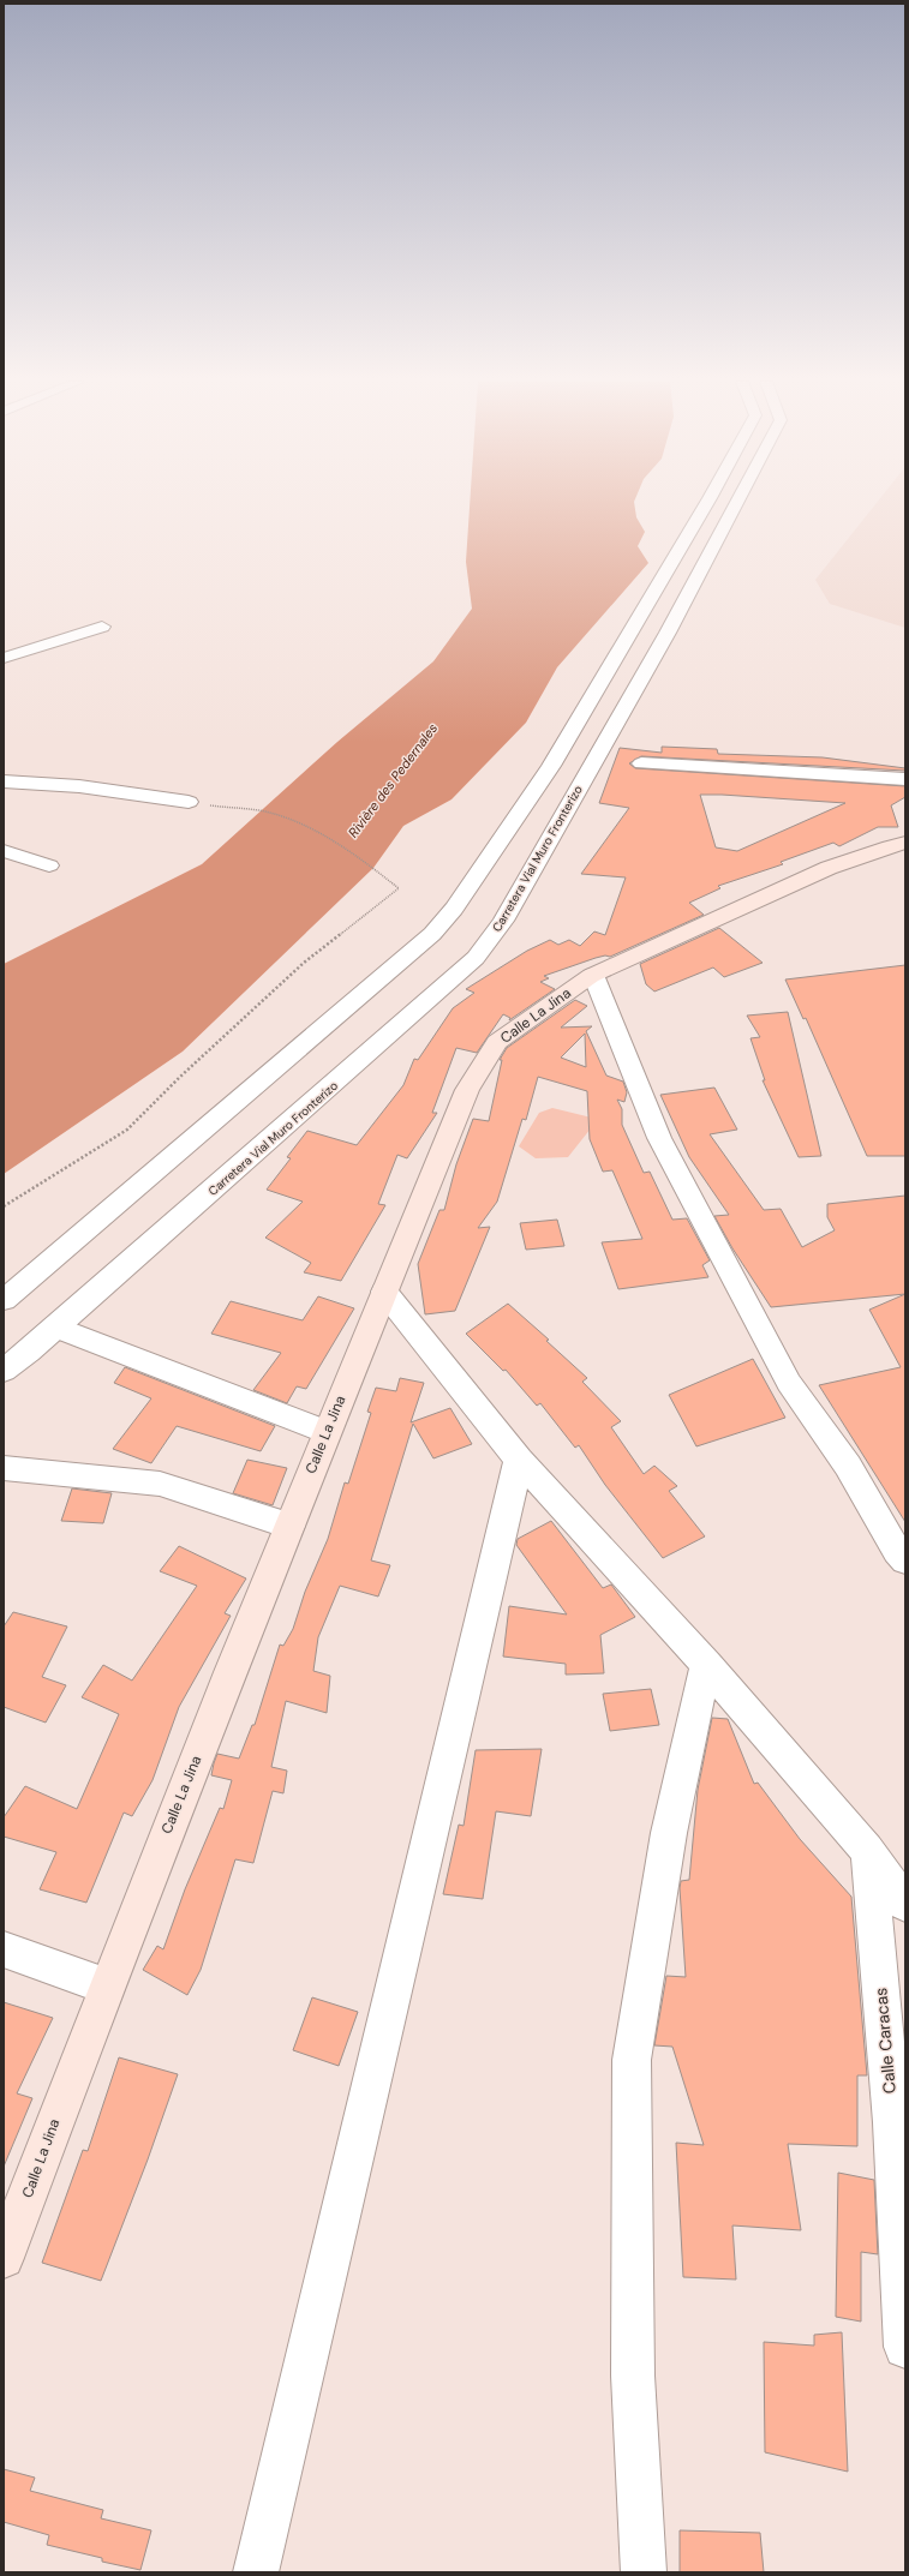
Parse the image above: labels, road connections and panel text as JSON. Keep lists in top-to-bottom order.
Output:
{
  "streets": {
    "main road": ["Calle La Jina"],
    "street": ["Carretera Vial Muro Fronterizo", "Calle Caracas"]
  },
  "water": ["Rivière des Pedernales"]
}
